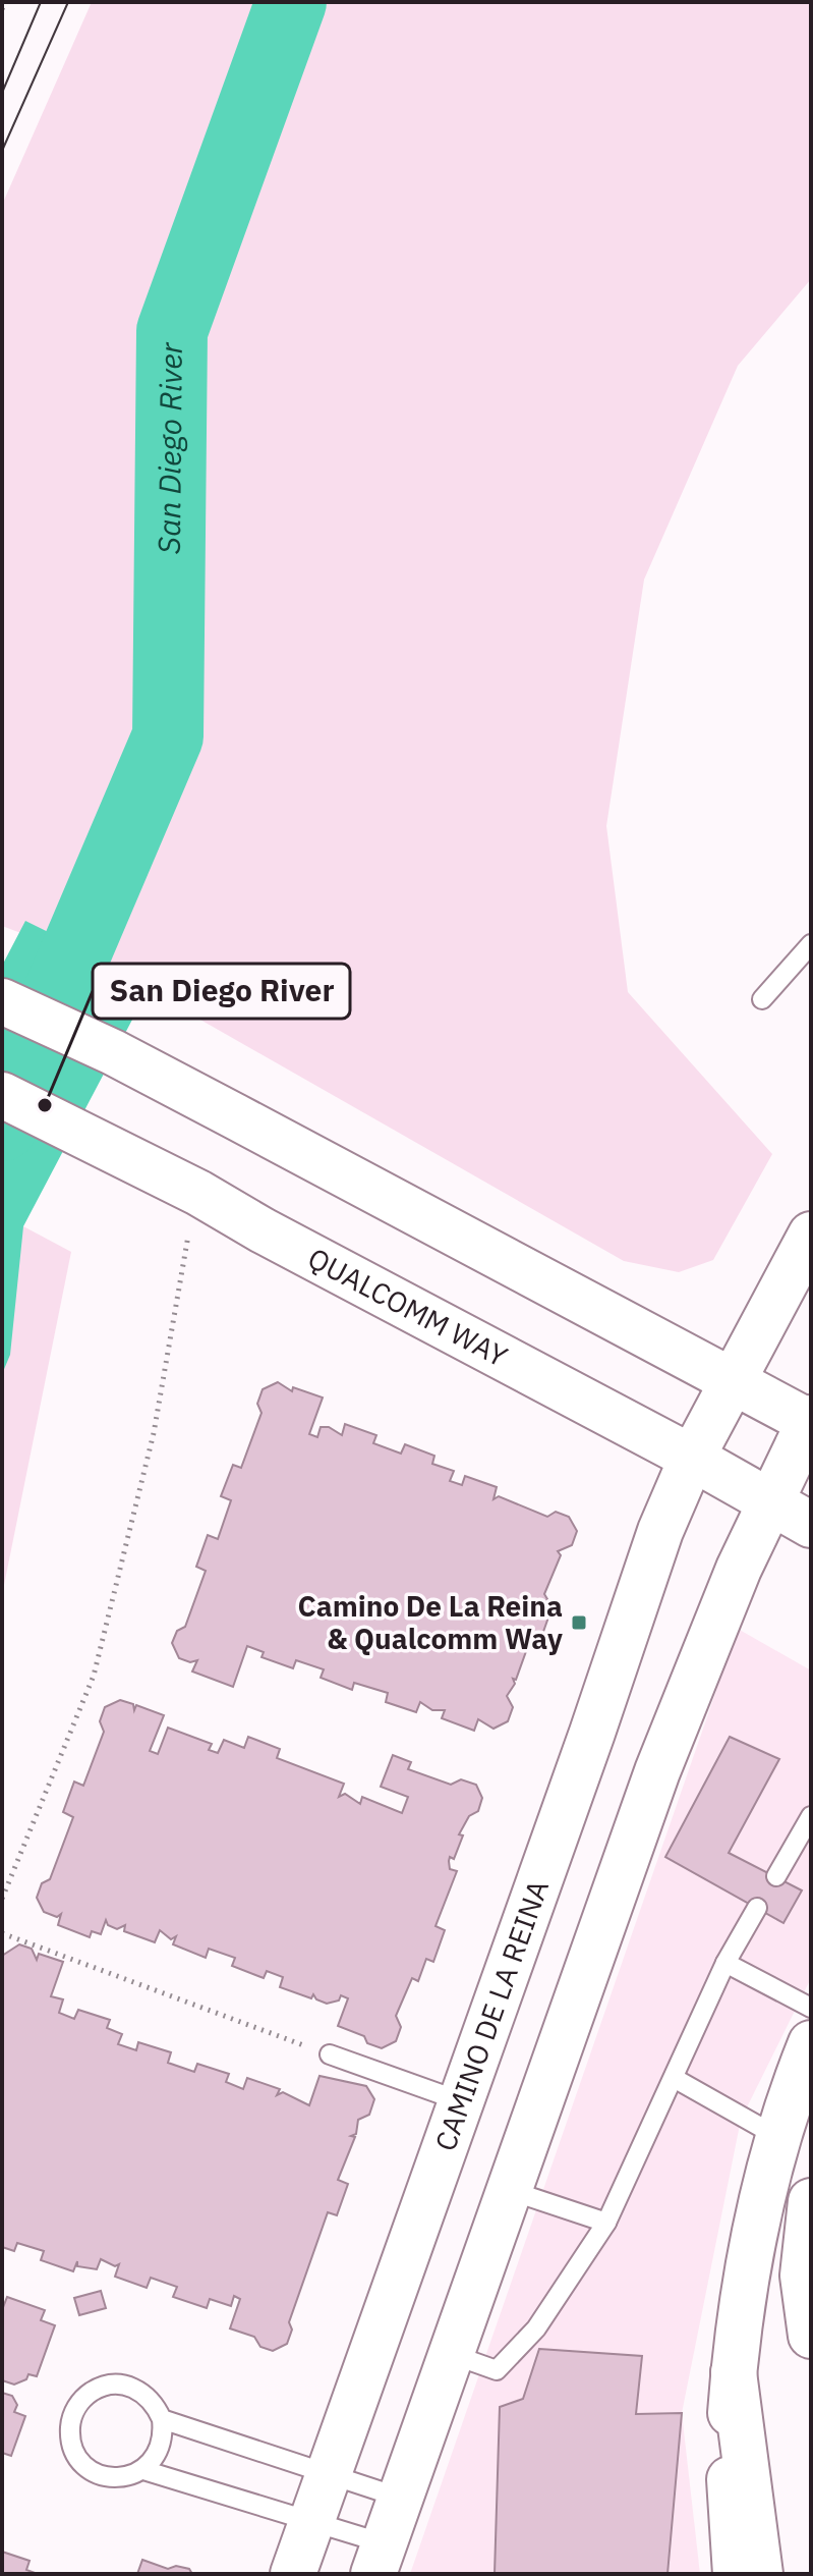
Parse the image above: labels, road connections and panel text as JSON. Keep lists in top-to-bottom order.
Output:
{
  "streets": {
    "main road": ["QUALCOMM WAY", "CAMINO DE LA REINA"]
  },
  "crossings": [
    ["QUALCOMM WAY", "CAMINO DE LA REINA"]
  ],
  "water": ["San Diego River"],
  "places": {
    "other": ["San Diego River"],
    "transit": ["Camino De La Reina & Qualcomm Way"]
  }
}
